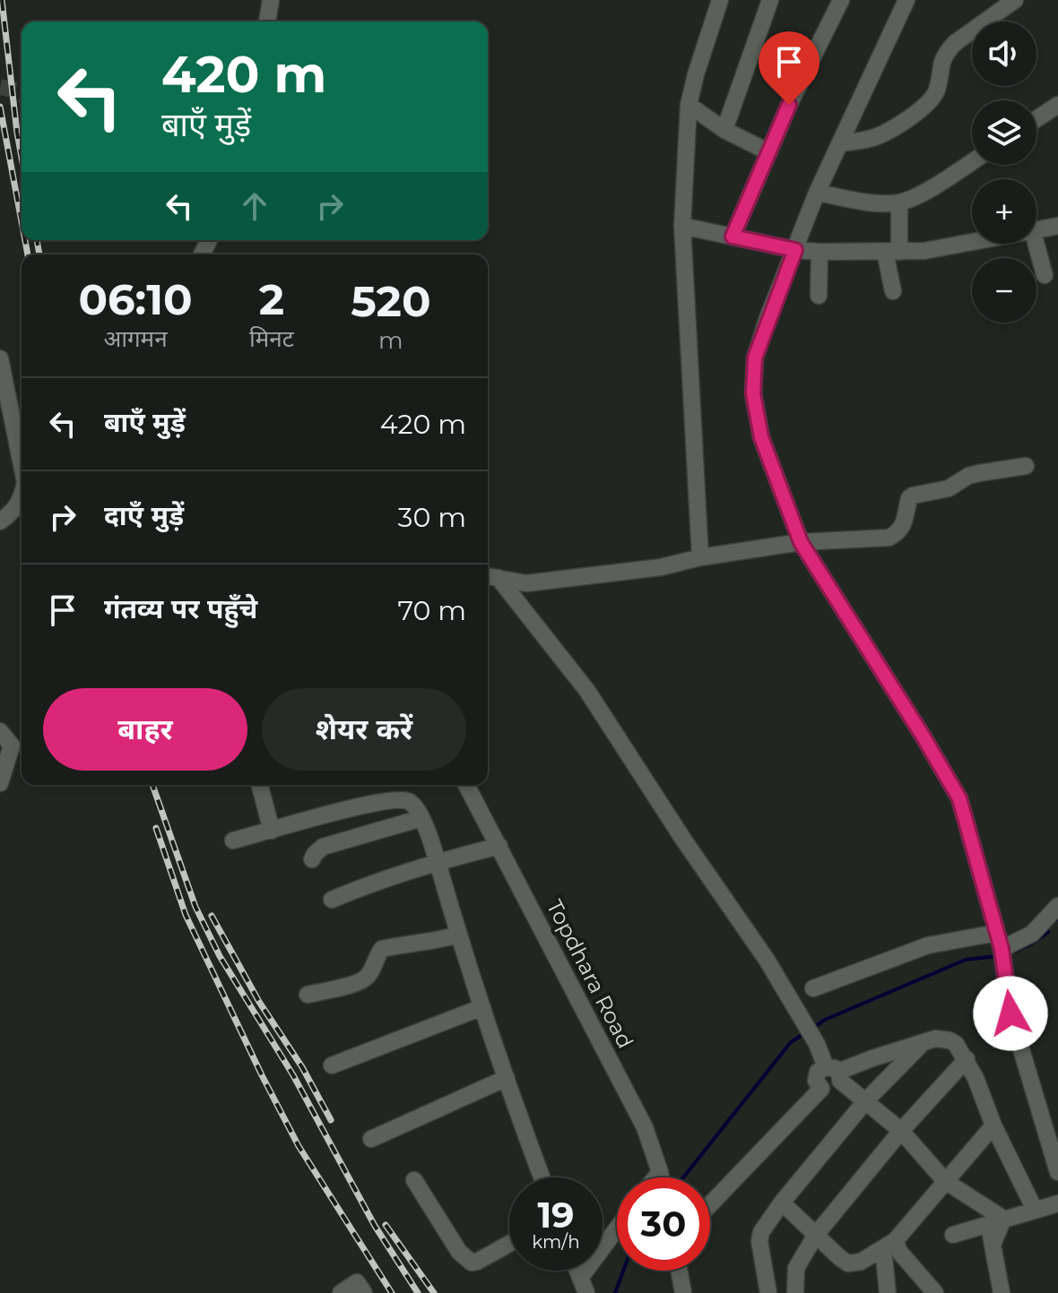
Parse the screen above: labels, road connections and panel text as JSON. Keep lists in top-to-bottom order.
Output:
{
  "streets": {
    "street": ["Topdhara Road"]
  },
  "page": {
    "map_buttons": ["+", "−"],
    "turn": ["420 m", "बाएँ मुड़ें"],
    "eta": [
      "06:10",
      "आगमन",
      "2",
      "मिनट",
      "520",
      "m"
    ],
    "list": [
      {
        "name": "बाएँ मुड़ें",
        "value": "420 m"
      },
      {
        "name": "दाएँ मुड़ें",
        "value": "30 m"
      },
      {
        "name": "गंतव्य पर पहुँचे",
        "value": "70 m"
      }
    ],
    "buttons": ["बाहर", "शेयर करें"],
    "speed": "19 km/h",
    "limit": "30"
  }
}
